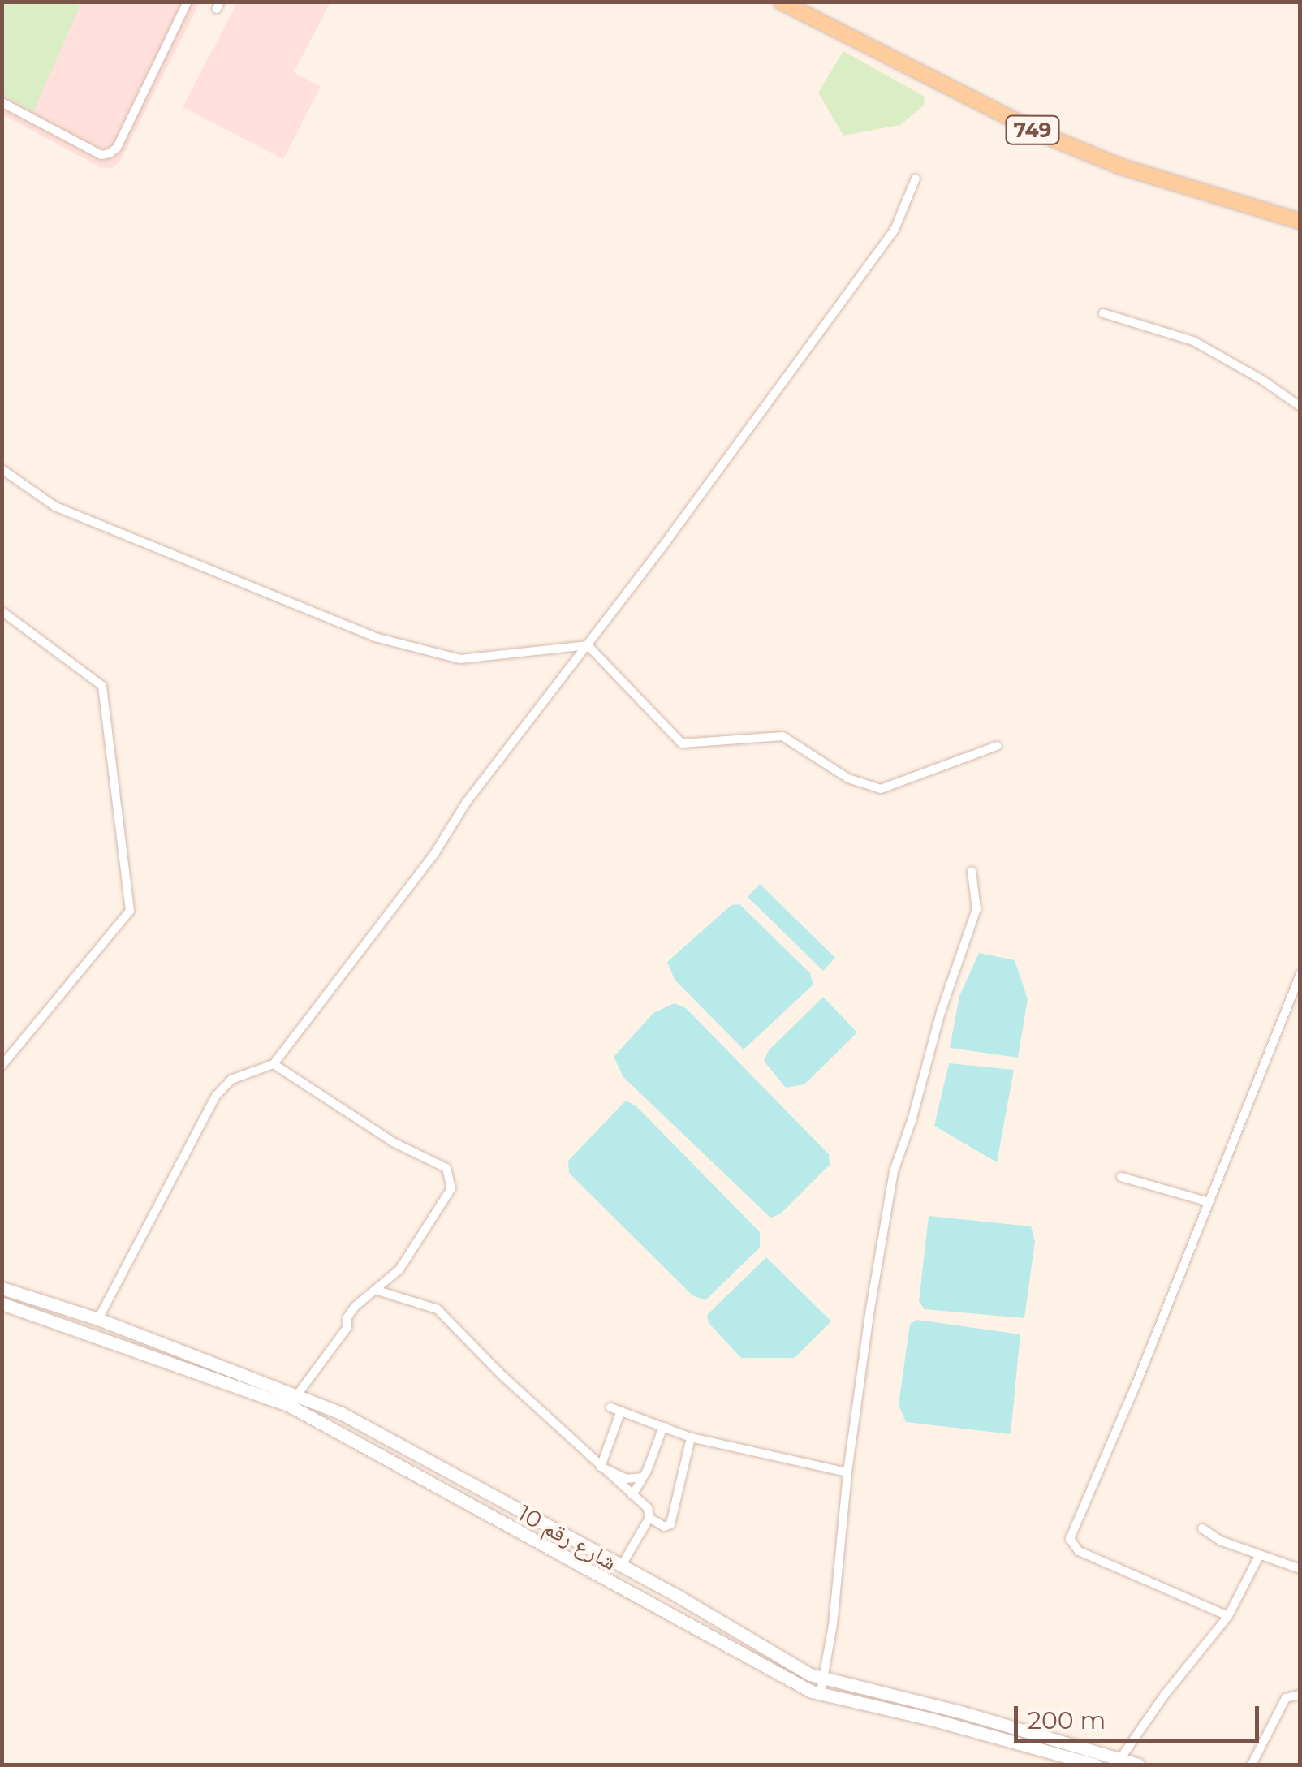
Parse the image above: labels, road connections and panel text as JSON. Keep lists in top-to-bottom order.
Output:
{
  "streets": {
    "main road": ["749", "شارع رقم 10"]
  },
  "scale_bar": "200 m"
}
